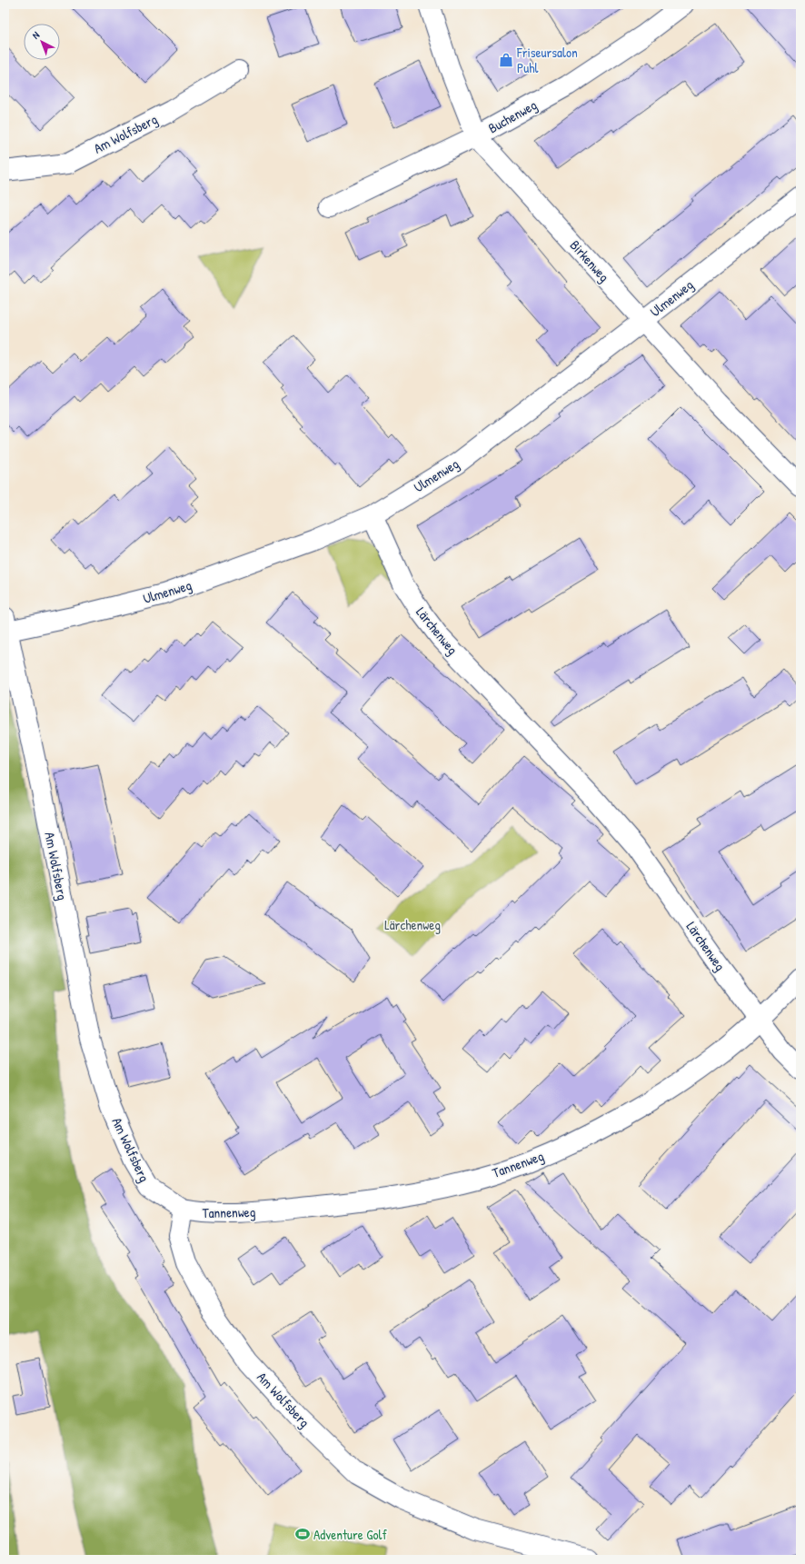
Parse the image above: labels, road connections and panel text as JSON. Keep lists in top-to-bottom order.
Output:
{
  "streets": {
    "street": [
      "Buchenweg",
      "Am Wolfsberg",
      "Birkenweg",
      "Ulmenweg",
      "Lärchenweg",
      "Tannenweg"
    ]
  },
  "crossings": [
    ["Buchenweg", "Birkenweg"],
    ["Am Wolfsberg", "Ulmenweg"],
    ["Am Wolfsberg", "Tannenweg"],
    ["Birkenweg", "Ulmenweg"],
    ["Ulmenweg", "Lärchenweg"],
    ["Lärchenweg", "Tannenweg"]
  ],
  "parks": ["Lärchenweg"],
  "places": {
    "shop": ["Friseursalon Puhl"],
    "sports": ["Adventure Golf"]
  },
  "north": "top left"
}
